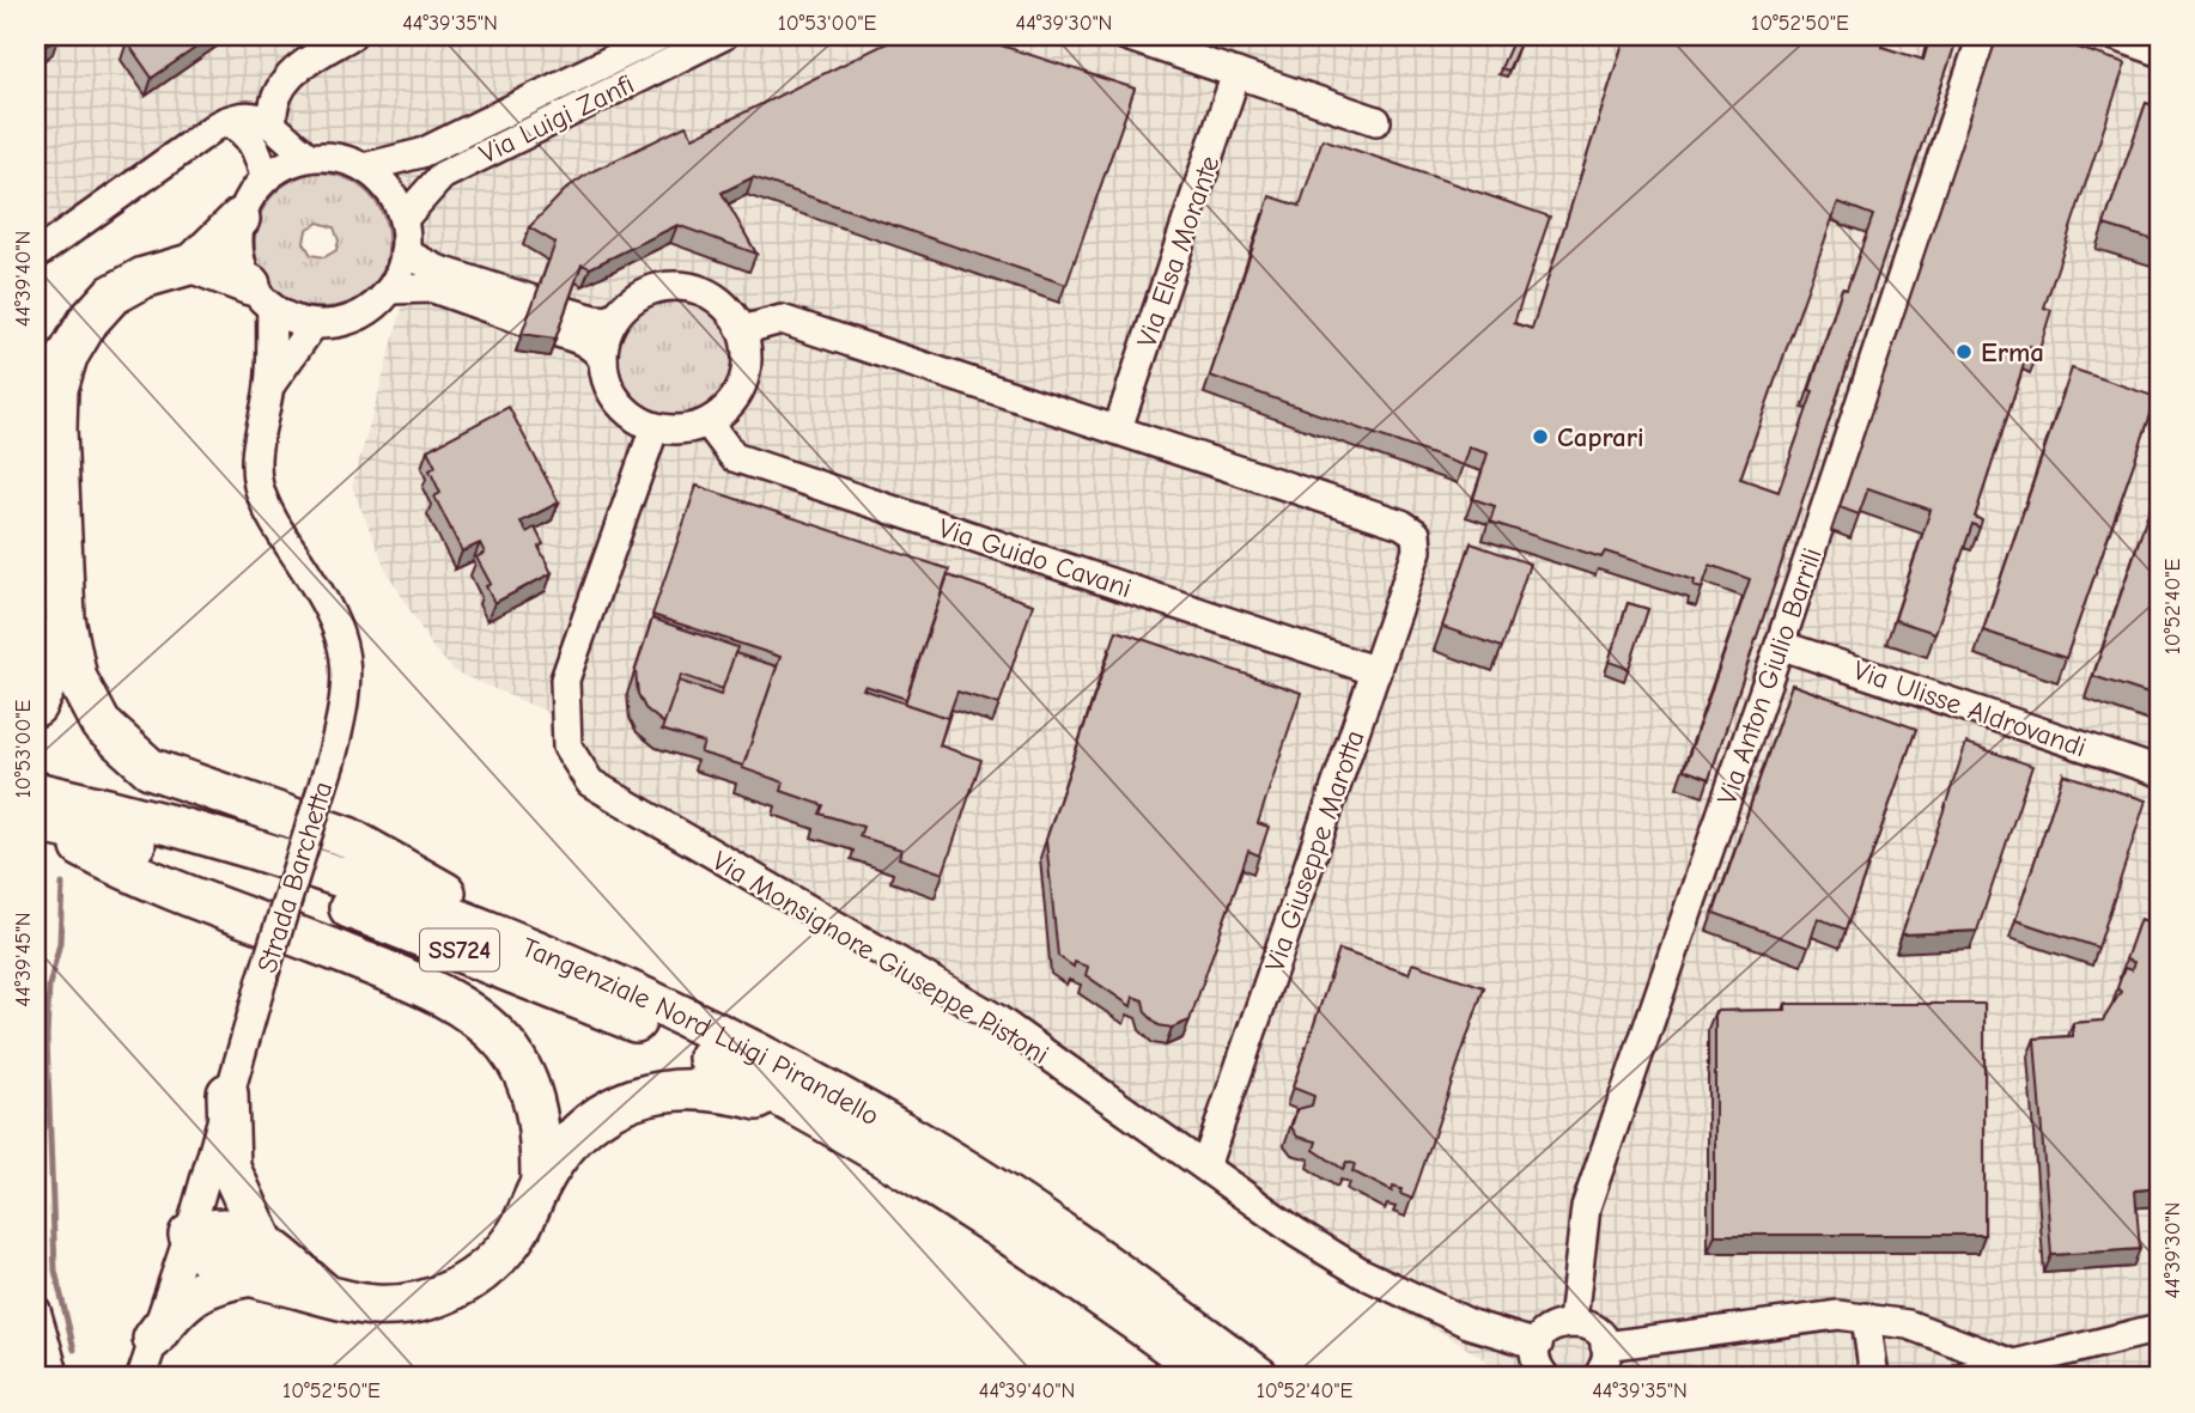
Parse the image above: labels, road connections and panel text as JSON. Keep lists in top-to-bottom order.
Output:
{
  "streets": {
    "highway": ["SS724", "Tangenziale Nord Luigi Pirandello"],
    "street": [
      "Via Luigi Zanfi",
      "Via Elsa Morante",
      "Via Guido Cavani",
      "Via Anton Giulio Barrili",
      "Via Ulisse Aldrovandi",
      "Via Giuseppe Marotta",
      "Strada Barchetta",
      "Via Monsignore Giuseppe Pistoni"
    ]
  },
  "crossings": [
    ["Via Luigi Zanfi", "Strada Barchetta"],
    ["Via Elsa Morante", "Via Giuseppe Marotta"],
    ["Via Guido Cavani", "Via Giuseppe Marotta"],
    ["Via Guido Cavani", "Via Monsignore Giuseppe Pistoni"],
    ["Via Anton Giulio Barrili", "Via Ulisse Aldrovandi"],
    ["Via Giuseppe Marotta", "Via Monsignore Giuseppe Pistoni"]
  ],
  "places": ["Erma", "Caprari"],
  "coordinates": [
    "44°39'35\"N",
    "10°53'00\"E",
    "44°39'30\"N",
    "10°52'50\"E",
    "44°39'40\"N",
    "10°52'40\"E",
    "44°39'45\"N"
  ]
}
